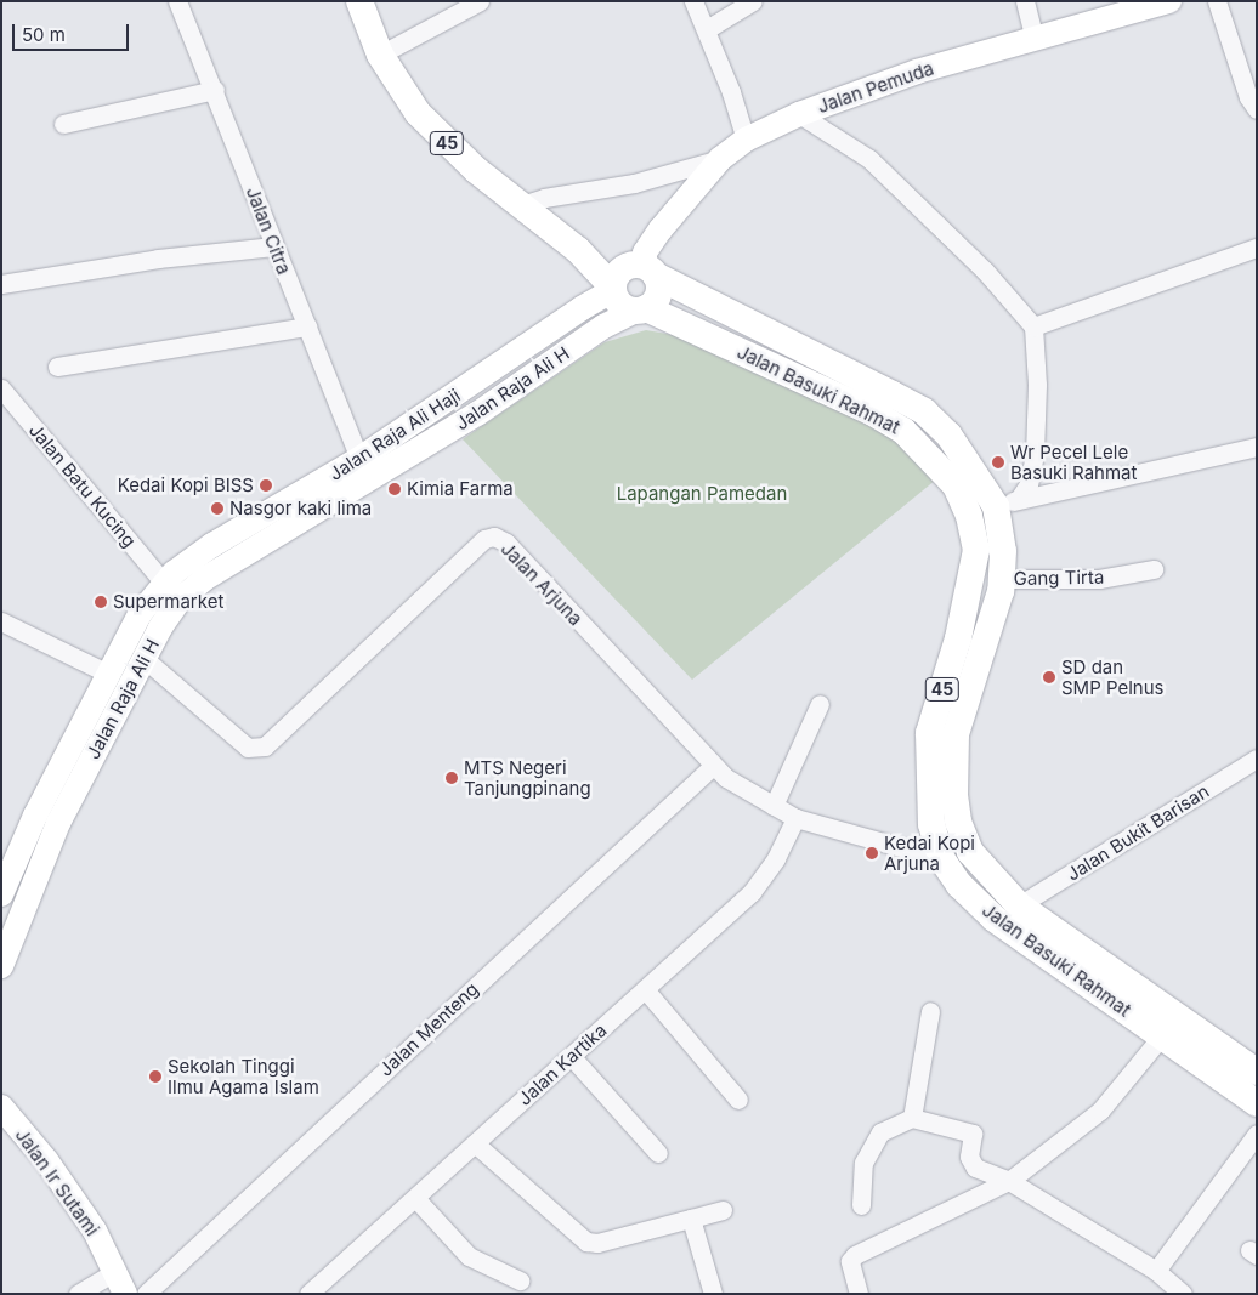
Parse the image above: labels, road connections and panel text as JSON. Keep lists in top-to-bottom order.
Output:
{
  "streets": {
    "highway": ["45", "Jalan Basuki Rahmat"],
    "main road": [
      "Jalan Pemuda",
      "Jalan Raja Ali H",
      "Jalan Raja Ali Haji",
      "Jalan Ir Sutami"
    ],
    "street": [
      "Jalan Citra",
      "Jalan Batu Kucing",
      "Gang Tirta",
      "Jalan Arjuna",
      "Jalan Bukit Barisan",
      "Jalan Menteng",
      "Jalan Kartika"
    ]
  },
  "crossings": [
    ["Jalan Pemuda", "45"],
    ["Jalan Pemuda", "Jalan Raja Ali H"],
    ["Jalan Pemuda", "Jalan Basuki Rahmat"],
    ["Jalan Pemuda", "Jalan Raja Ali Haji"],
    ["45", "Jalan Raja Ali H"],
    ["45", "Jalan Basuki Rahmat"],
    ["45", "Jalan Raja Ali Haji"],
    ["Jalan Citra", "Jalan Raja Ali Haji"],
    ["Jalan Raja Ali H", "Jalan Basuki Rahmat"],
    ["Jalan Raja Ali H", "Jalan Raja Ali Haji"],
    ["Jalan Raja Ali H", "Jalan Arjuna"],
    ["Jalan Basuki Rahmat", "Jalan Raja Ali Haji"],
    ["Jalan Basuki Rahmat", "Gang Tirta"],
    ["Jalan Basuki Rahmat", "Jalan Arjuna"],
    ["Jalan Basuki Rahmat", "Jalan Bukit Barisan"],
    ["Jalan Raja Ali Haji", "Jalan Batu Kucing"],
    ["Jalan Arjuna", "Jalan Menteng"],
    ["Jalan Arjuna", "Jalan Kartika"]
  ],
  "parks": ["Lapangan Pamedan"],
  "places": [
    "Wr Pecel Lele Basuki Rahmat",
    "Kedai Kopi BISS",
    "Kimia Farma",
    "Nasgor kaki lima",
    "Supermarket",
    "SD dan SMP Pelnus",
    "MTS Negeri Tanjungpinang",
    "Kedai Kopi Arjuna",
    "Sekolah Tinggi Ilmu Agama Islam"
  ],
  "scale_bar": "50 m"
}
